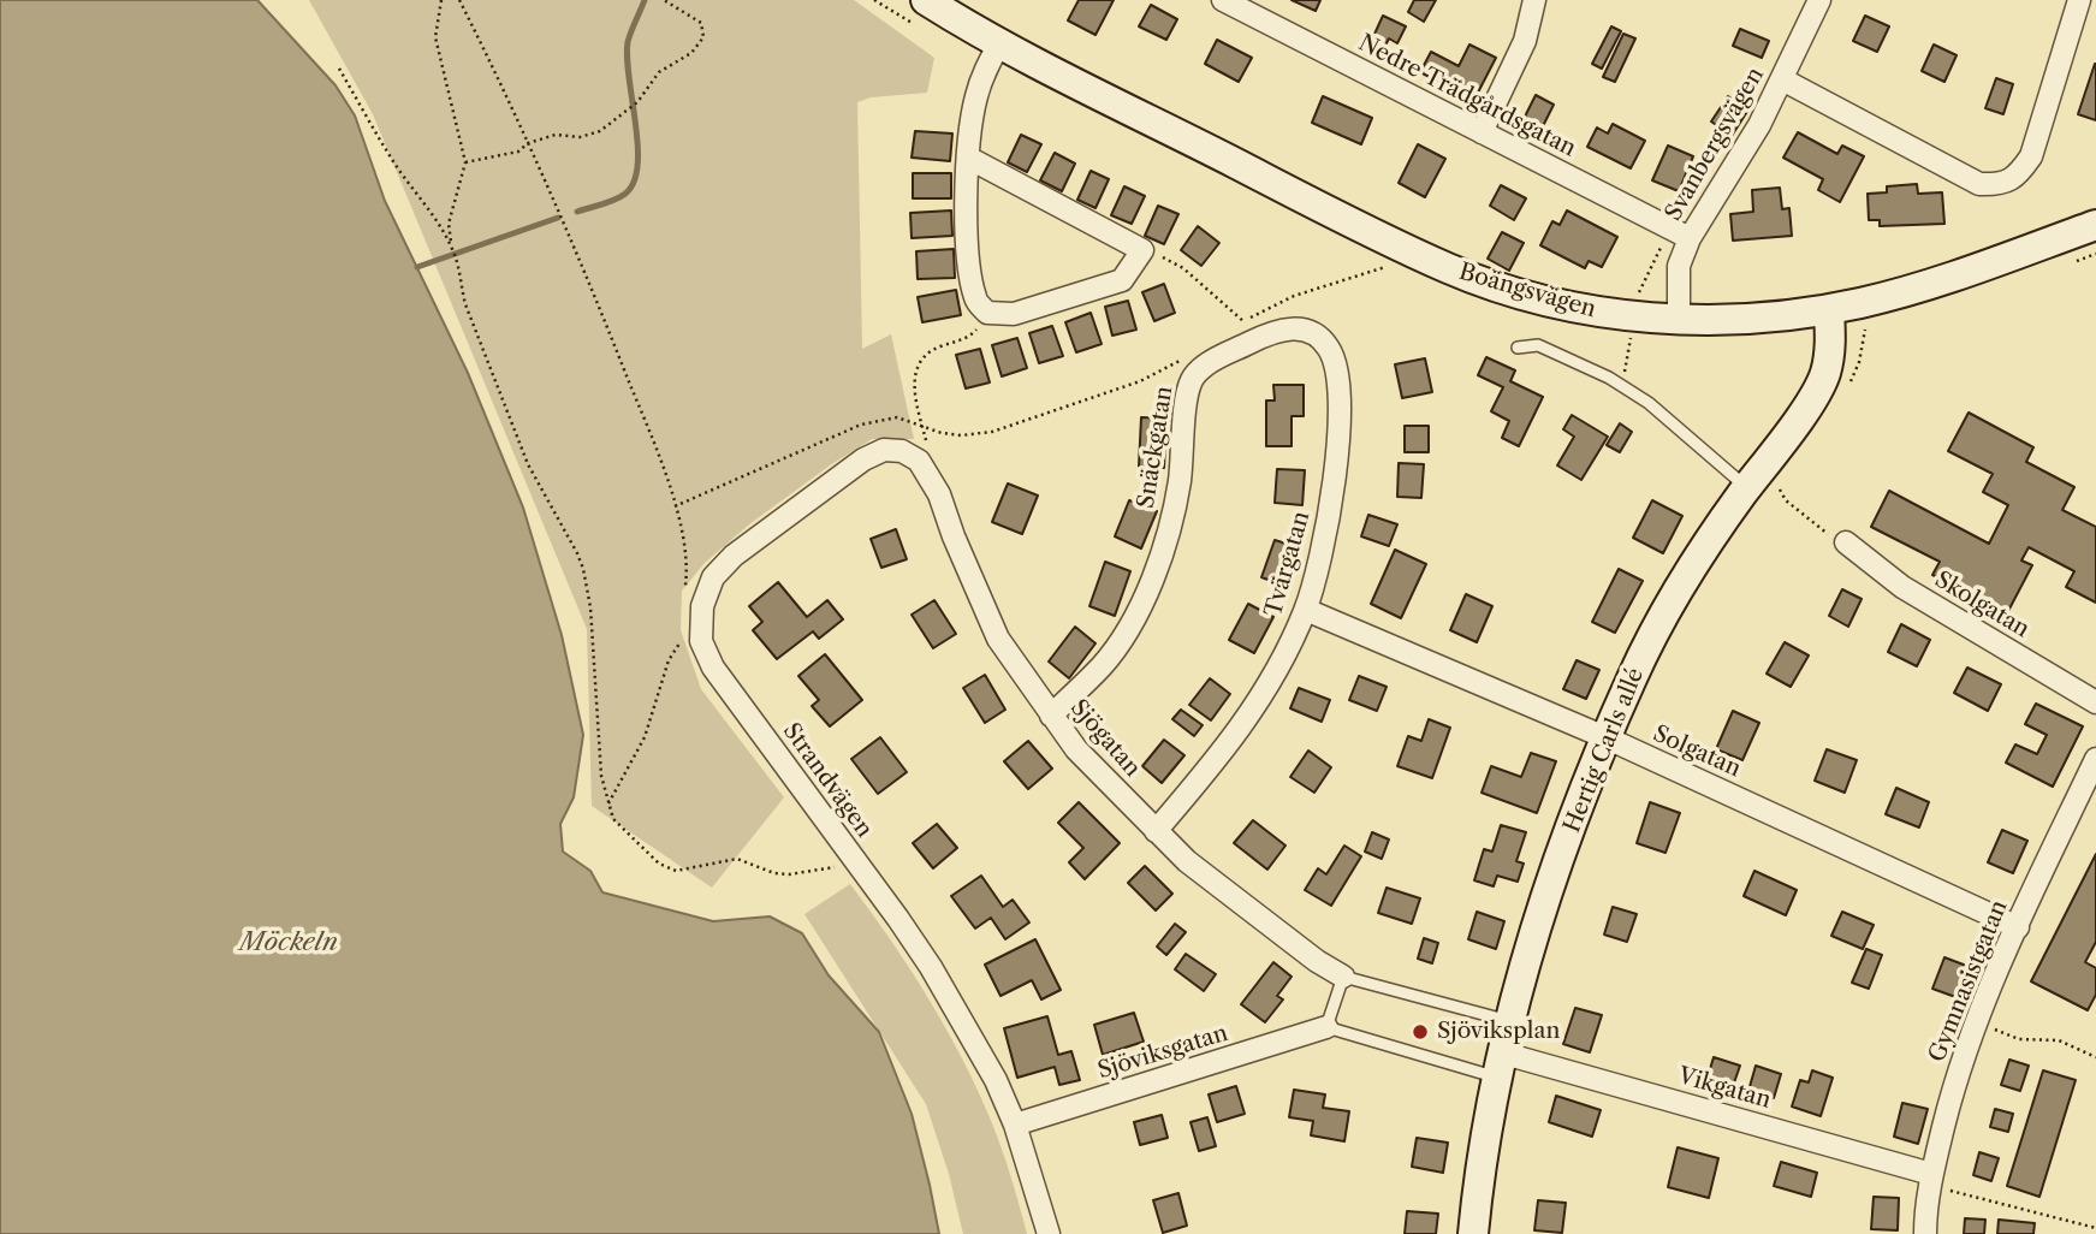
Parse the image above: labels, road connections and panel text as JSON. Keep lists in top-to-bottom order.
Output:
{
  "streets": {
    "street": [
      "Nedre Trädgårdsgatan",
      "Svanbergsvägen",
      "Boängsvägen",
      "Snäckgatan",
      "Tvärgatan",
      "Skolgatan",
      "Sjögatan",
      "Hertig Carls allé",
      "Solgatan",
      "Strandvägen",
      "Gymnasistgatan",
      "Sjöviksgatan",
      "Vikgatan"
    ]
  },
  "crossings": [
    ["Nedre Trädgårdsgatan", "Svanbergsvägen"],
    ["Svanbergsvägen", "Boängsvägen"],
    ["Boängsvägen", "Hertig Carls allé"],
    ["Snäckgatan", "Tvärgatan"],
    ["Snäckgatan", "Sjögatan"],
    ["Tvärgatan", "Sjögatan"],
    ["Tvärgatan", "Solgatan"],
    ["Sjögatan", "Strandvägen"],
    ["Hertig Carls allé", "Solgatan"],
    ["Hertig Carls allé", "Vikgatan"],
    ["Solgatan", "Gymnasistgatan"],
    ["Strandvägen", "Sjöviksgatan"],
    ["Gymnasistgatan", "Vikgatan"]
  ],
  "water": ["Möckeln"],
  "places": ["Sjöviksplan"]
}
